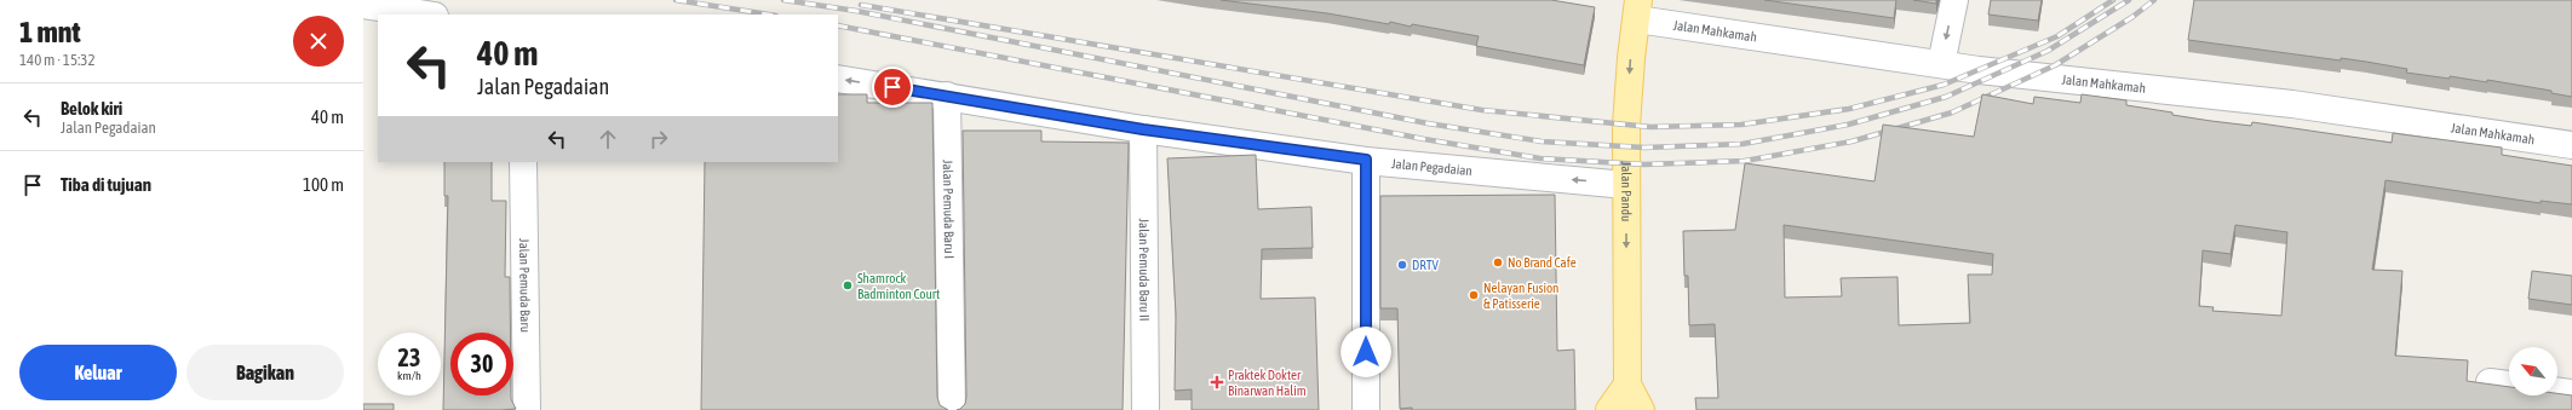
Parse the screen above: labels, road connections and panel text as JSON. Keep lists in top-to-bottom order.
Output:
{
  "streets": {
    "main road": ["Jalan Pandu"],
    "street": [
      "Jalan Mahkamah",
      "Jalan Pegadaian",
      "Jalan Pemuda Baru I",
      "Jalan Pemuda Baru II",
      "Jalan Pemuda Baru"
    ]
  },
  "crossings": [
    ["Jalan Mahkamah", "Jalan Pandu"],
    ["Jalan Pegadaian", "Jalan Pandu"],
    ["Jalan Pegadaian", "Jalan Pemuda Baru I"],
    ["Jalan Pegadaian", "Jalan Pemuda Baru II"]
  ],
  "one_way": ["Jalan Pegadaian", "Jalan Pandu"],
  "places": {
    "other": [
      "No Brand Cafe",
      "DRTV",
      "Shamrock Badminton Court",
      "Nelayan Fusion & Patisserie"
    ],
    "health": ["Praktek Dokter Binarwan Halim"]
  },
  "north": "top left",
  "page": {
    "heading": ["1 mnt", "140 m · 15:32"],
    "turn": ["40 m", "Jalan Pegadaian"],
    "list": [
      {
        "name": "Belok kiri",
        "note": "Jalan Pegadaian",
        "value": "40 m"
      },
      {
        "name": "Tiba di tujuan",
        "value": "100 m"
      }
    ],
    "speed": "23 km/h",
    "limit": "30",
    "buttons": ["Keluar", "Bagikan"]
  }
}
